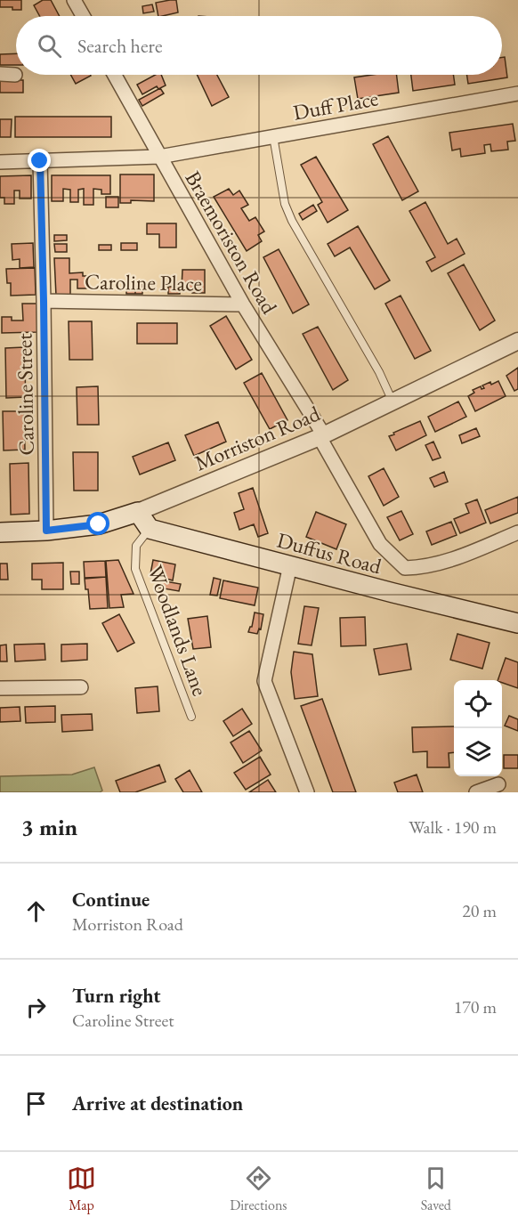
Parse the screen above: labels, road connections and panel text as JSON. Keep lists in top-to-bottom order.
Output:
{
  "streets": {
    "main road": ["Morriston Road", "Duffus Road"],
    "street": [
      "Duff Place",
      "Braemoriston Road",
      "Caroline Place",
      "Caroline Street"
    ],
    "lane": ["Woodlands Lane"]
  },
  "crossings": [
    ["Duff Place", "Braemoriston Road"],
    ["Duff Place", "Caroline Street"],
    ["Braemoriston Road", "Caroline Place"],
    ["Braemoriston Road", "Morriston Road"],
    ["Caroline Place", "Caroline Street"],
    ["Caroline Street", "Morriston Road"],
    ["Duffus Road", "Woodlands Lane"]
  ],
  "page": {
    "search": "Search here",
    "heading": ["3 min", "Walk · 190 m"],
    "list": [
      ["Continue", "Morriston Road", "20 m"],
      ["Turn right", "Caroline Street", "170 m"],
      "Arrive at destination"
    ],
    "nav": ["Map", "Directions", "Saved"]
  }
}
